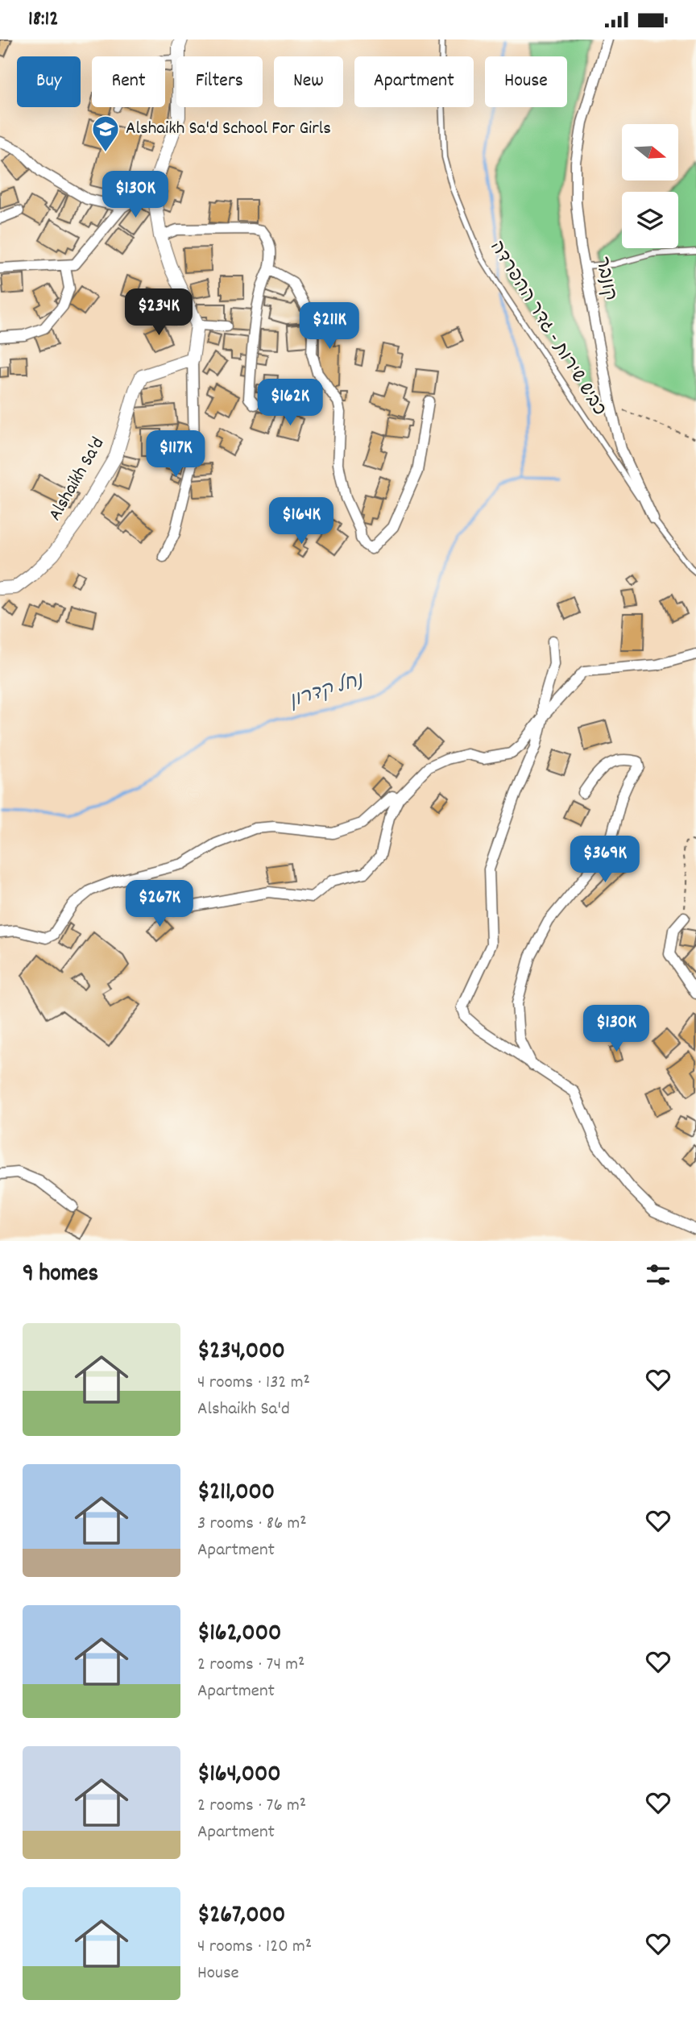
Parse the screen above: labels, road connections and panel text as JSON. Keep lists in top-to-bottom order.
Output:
{
  "streets": {
    "street": ["קונבר", "Alshaikh Sa'd"],
    "lane": ["כביש שירות - גדר ההפרדה"]
  },
  "crossings": [
    ["קונבר", "כביש שירות - גדר ההפרדה"]
  ],
  "water": ["נחל קדרון"],
  "places": {
    "school or university": ["Alshaikh Sa'd School For Girls"]
  },
  "north": "right",
  "page": {
    "status": "18:12",
    "chip": [
      "Buy",
      "Rent",
      "Filters",
      "New",
      "Apartment",
      "House"
    ],
    "price": [
      "$130K",
      "$234K",
      "$211K",
      "$162K",
      "$117K",
      "$164K",
      "$369K",
      "$267K",
      "$130K"
    ],
    "heading": "9 homes",
    "list": [
      {
        "name": "$234,000",
        "note": "4 rooms · 132 m² · Alshaikh Sa'd"
      },
      {
        "name": "$211,000",
        "note": "3 rooms · 86 m² · Apartment"
      },
      {
        "name": "$162,000",
        "note": "2 rooms · 74 m² · Apartment"
      },
      {
        "name": "$164,000",
        "note": "2 rooms · 76 m² · Apartment"
      },
      {
        "name": "$267,000",
        "note": "4 rooms · 120 m² · House"
      }
    ]
  }
}
